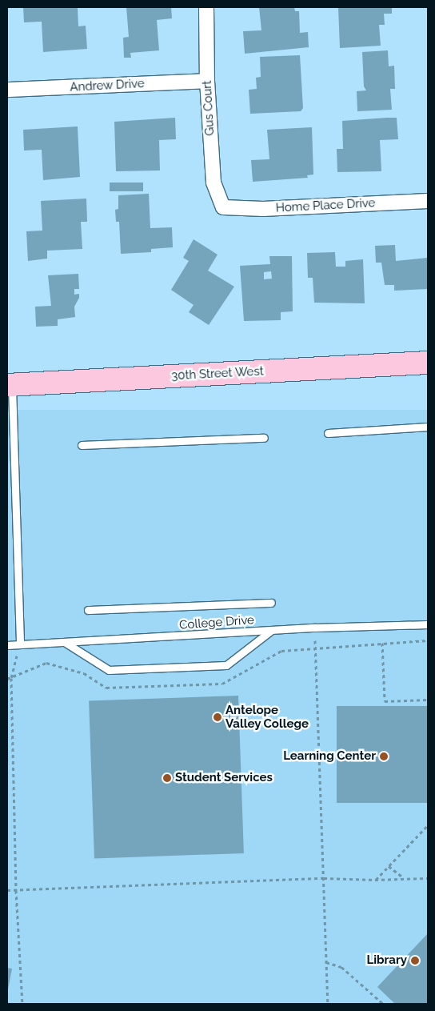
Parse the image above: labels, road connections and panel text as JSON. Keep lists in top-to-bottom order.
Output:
{
  "streets": {
    "main road": ["30th Street West"],
    "street": ["Andrew Drive", "Gus Court", "Home Place Drive"],
    "lane": ["College Drive"]
  },
  "crossings": [
    ["Andrew Drive", "Gus Court"],
    ["Gus Court", "Home Place Drive"]
  ],
  "places": [
    "Antelope Valley College",
    "Learning Center",
    "Student Services",
    "Library"
  ]
}
